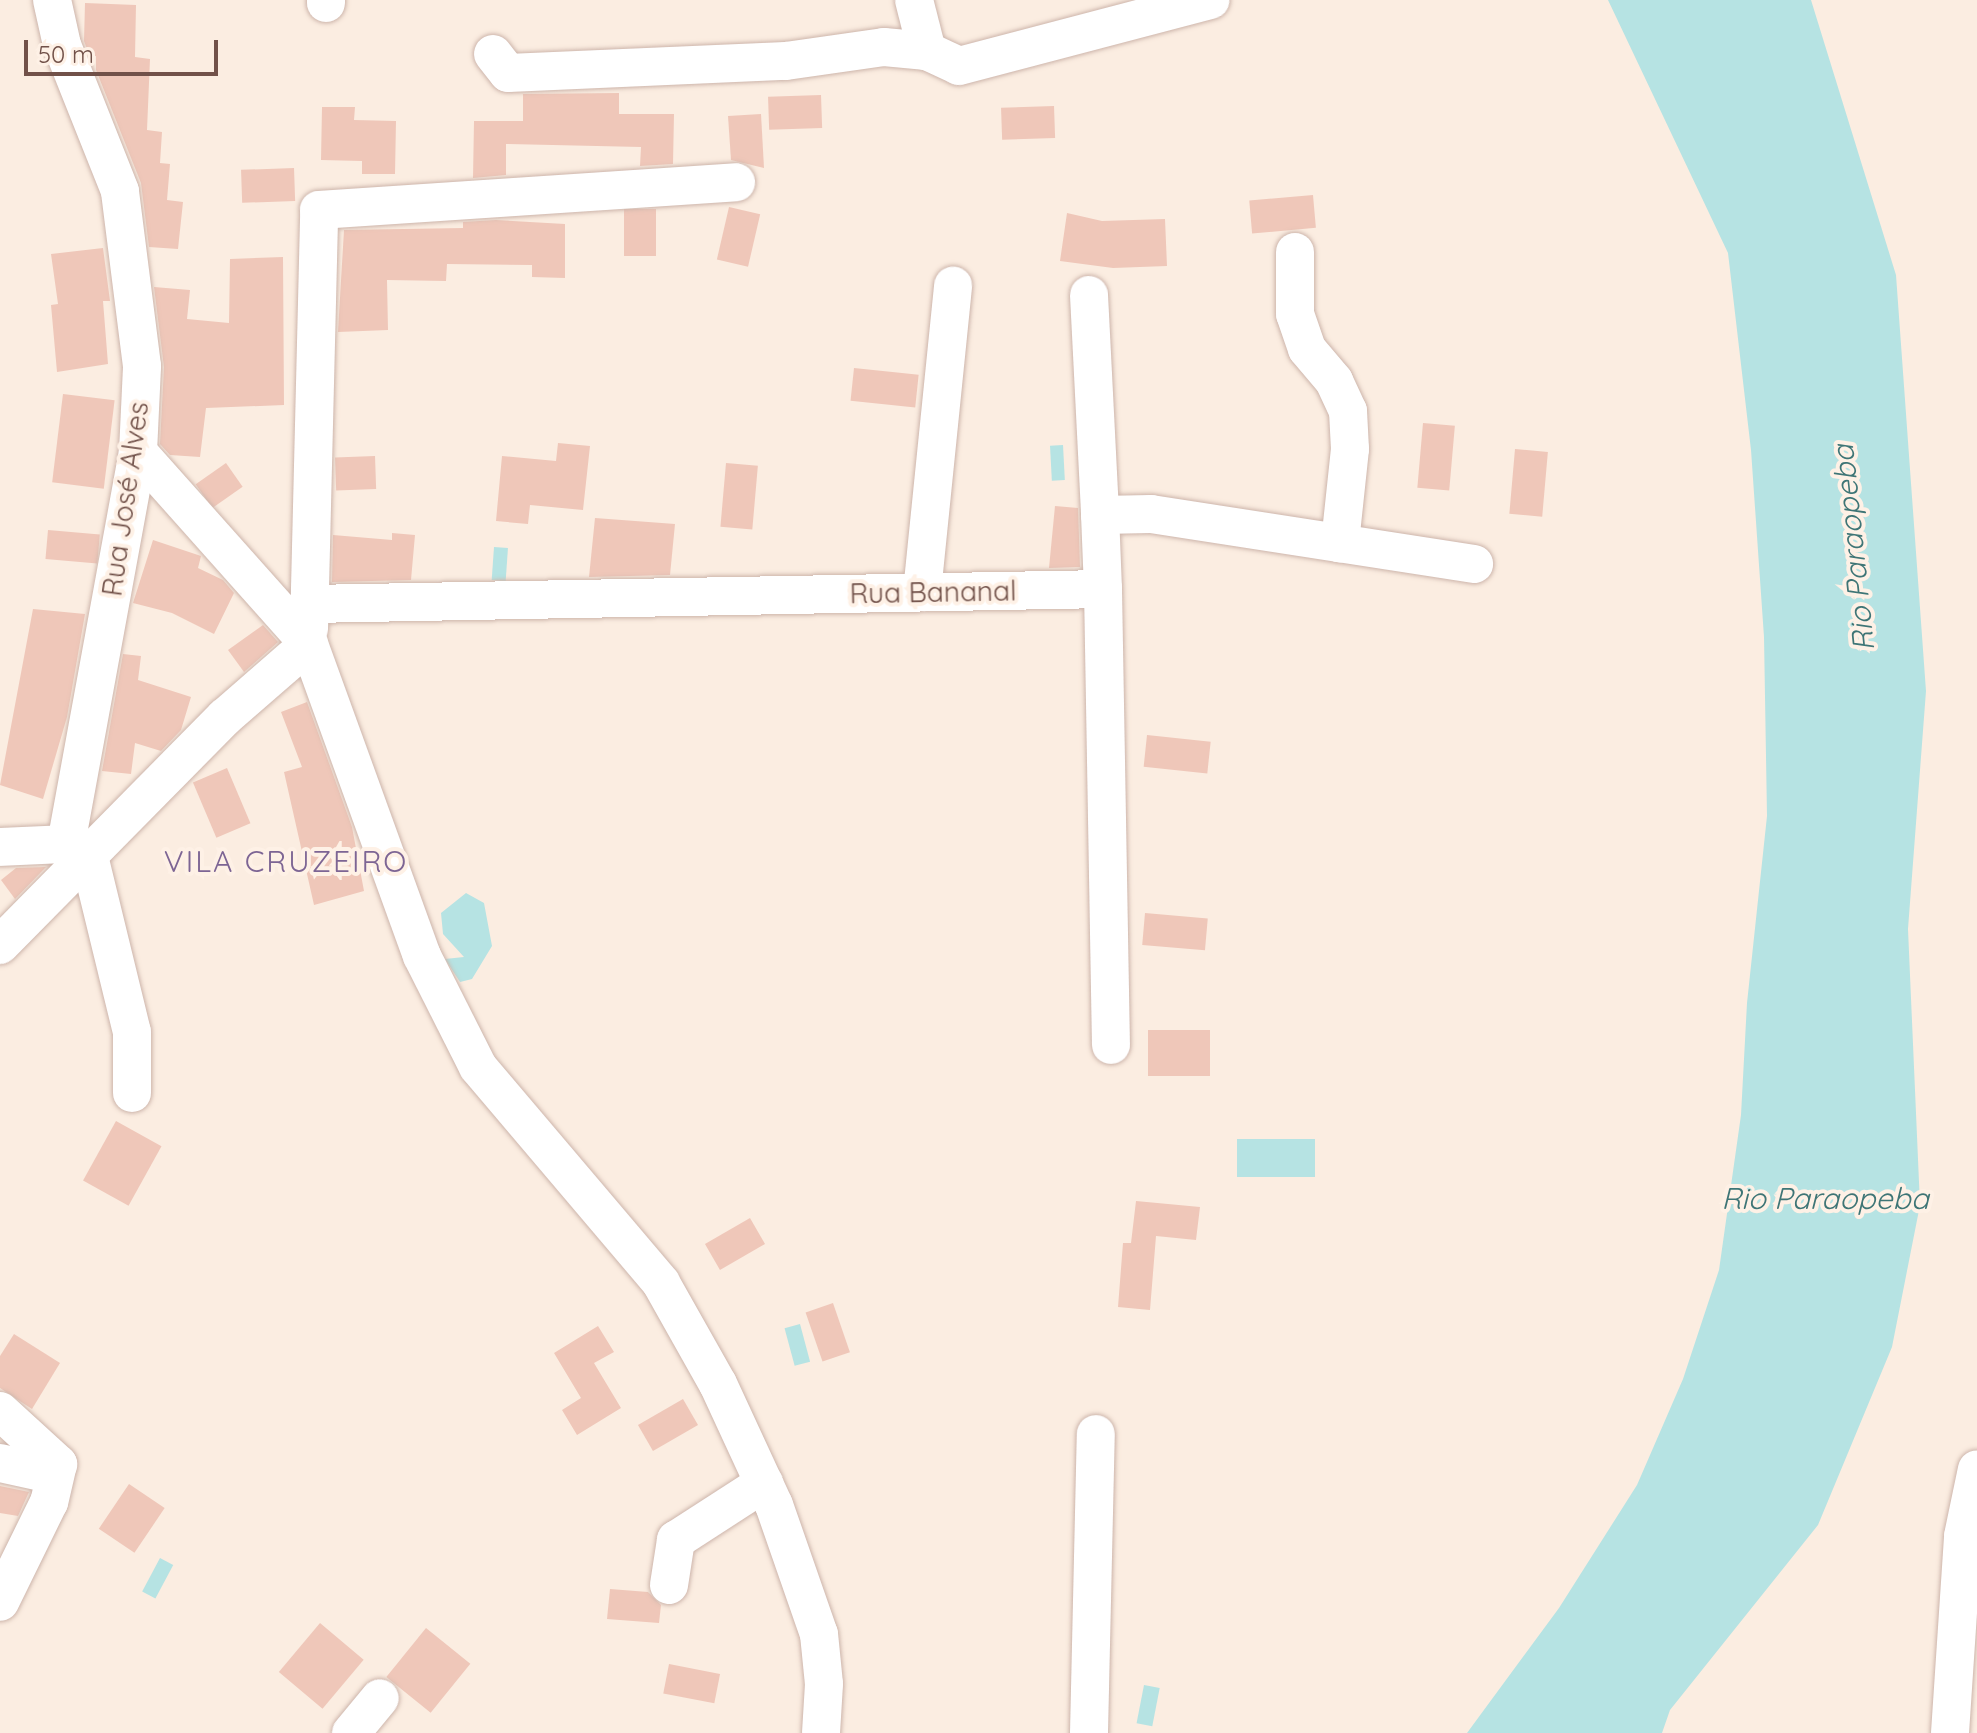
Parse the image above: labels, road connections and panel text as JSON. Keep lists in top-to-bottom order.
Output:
{
  "streets": {
    "street": ["Rua José Alves", "Rua Bananal"]
  },
  "districts": ["VILA CRUZEIRO"],
  "water": ["Rio Paraopeba"],
  "scale_bar": "50 m"
}
